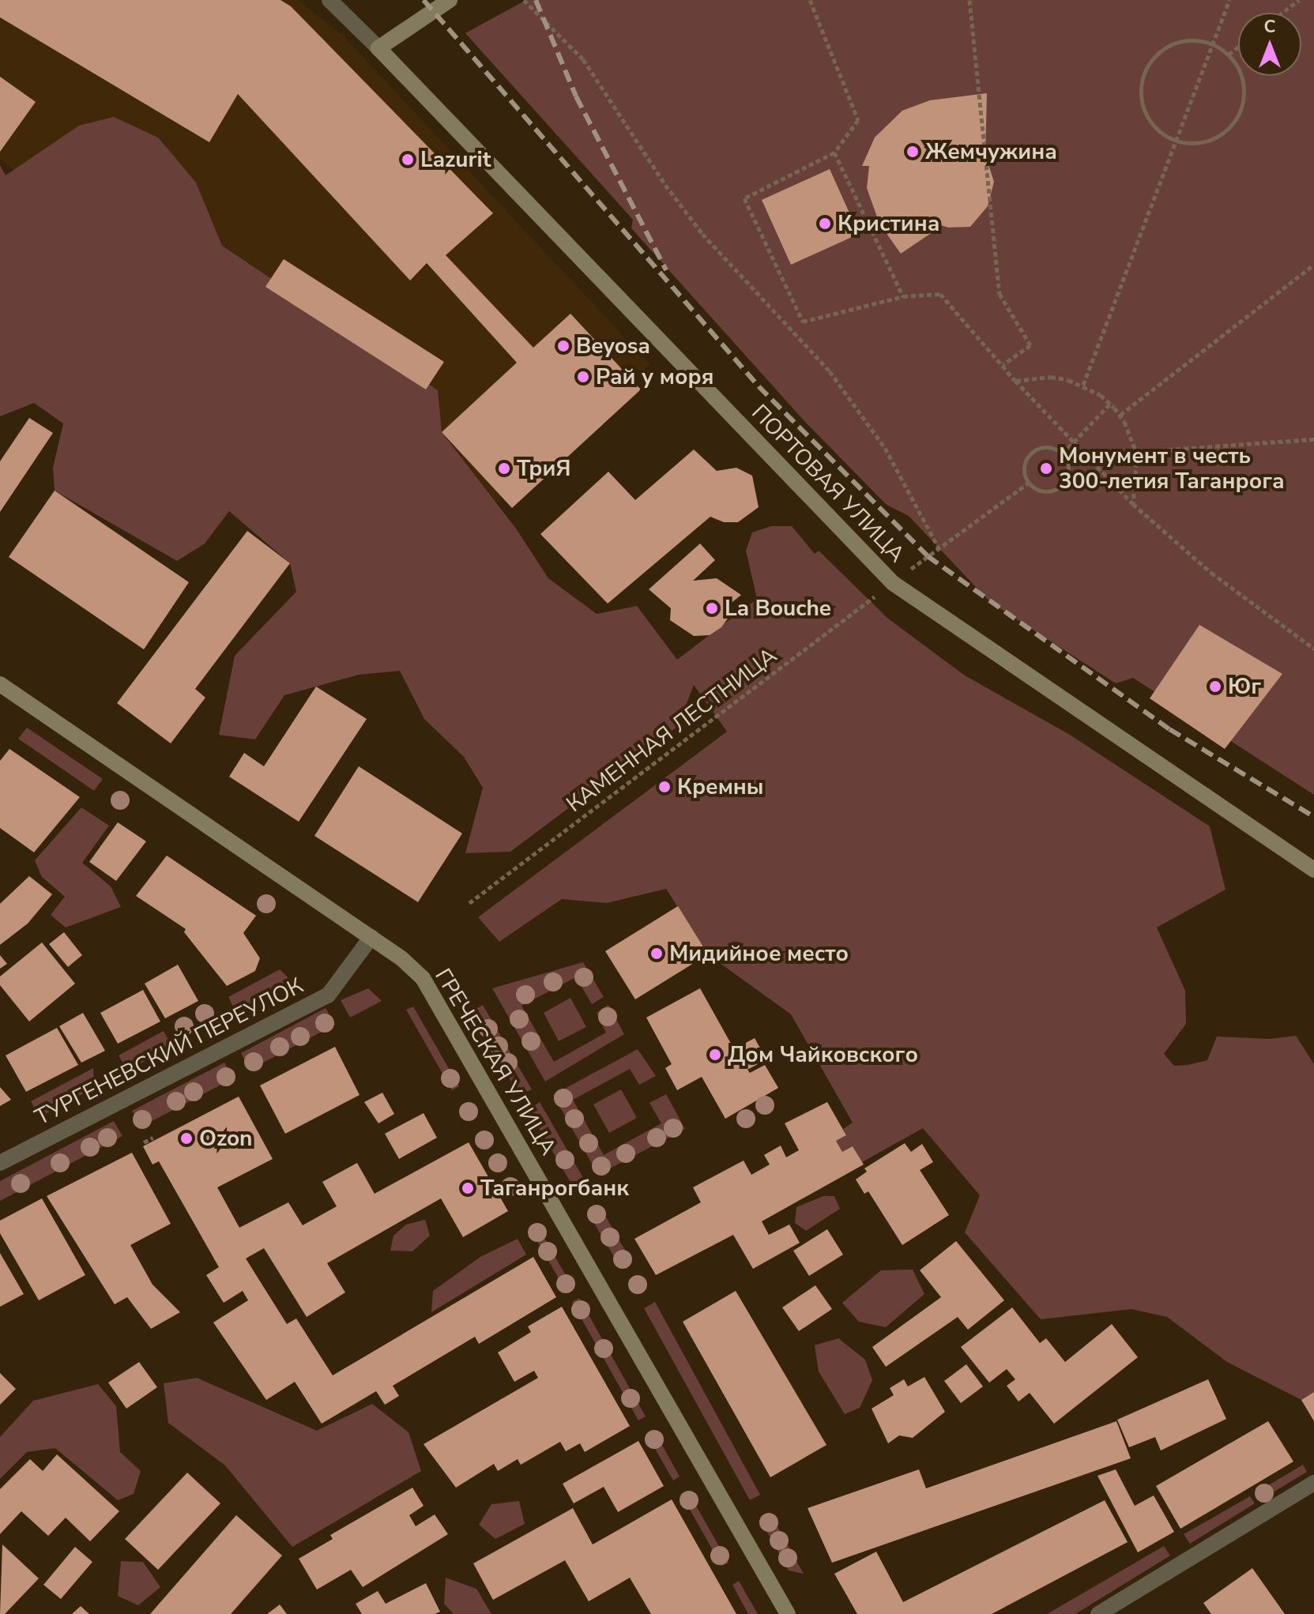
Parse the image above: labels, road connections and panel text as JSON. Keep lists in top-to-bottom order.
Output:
{
  "streets": {
    "street": ["ПОРТОВАЯ УЛИЦА", "ТУРГЕНЕВСКИЙ ПЕРЕУЛОК", "ГРЕЧЕСКАЯ УЛИЦА"],
    "path": ["КАМЕННАЯ ЛЕСТНИЦА"]
  },
  "crossings": [
    ["ПОРТОВАЯ УЛИЦА", "КАМЕННАЯ ЛЕСТНИЦА"],
    ["ТУРГЕНЕВСКИЙ ПЕРЕУЛОК", "ГРЕЧЕСКАЯ УЛИЦА"]
  ],
  "places": [
    "Жемчужина",
    "Lazurit",
    "Кристина",
    "Beyosa",
    "Рай у моря",
    "ТриЯ",
    "Монумент в честь 300-летия Таганрога",
    "La Bouche",
    "Юг",
    "Кремны",
    "Мидийное место",
    "Дом Чайковского",
    "Ozon",
    "Таганрогбанк"
  ],
  "north": "top"
}
